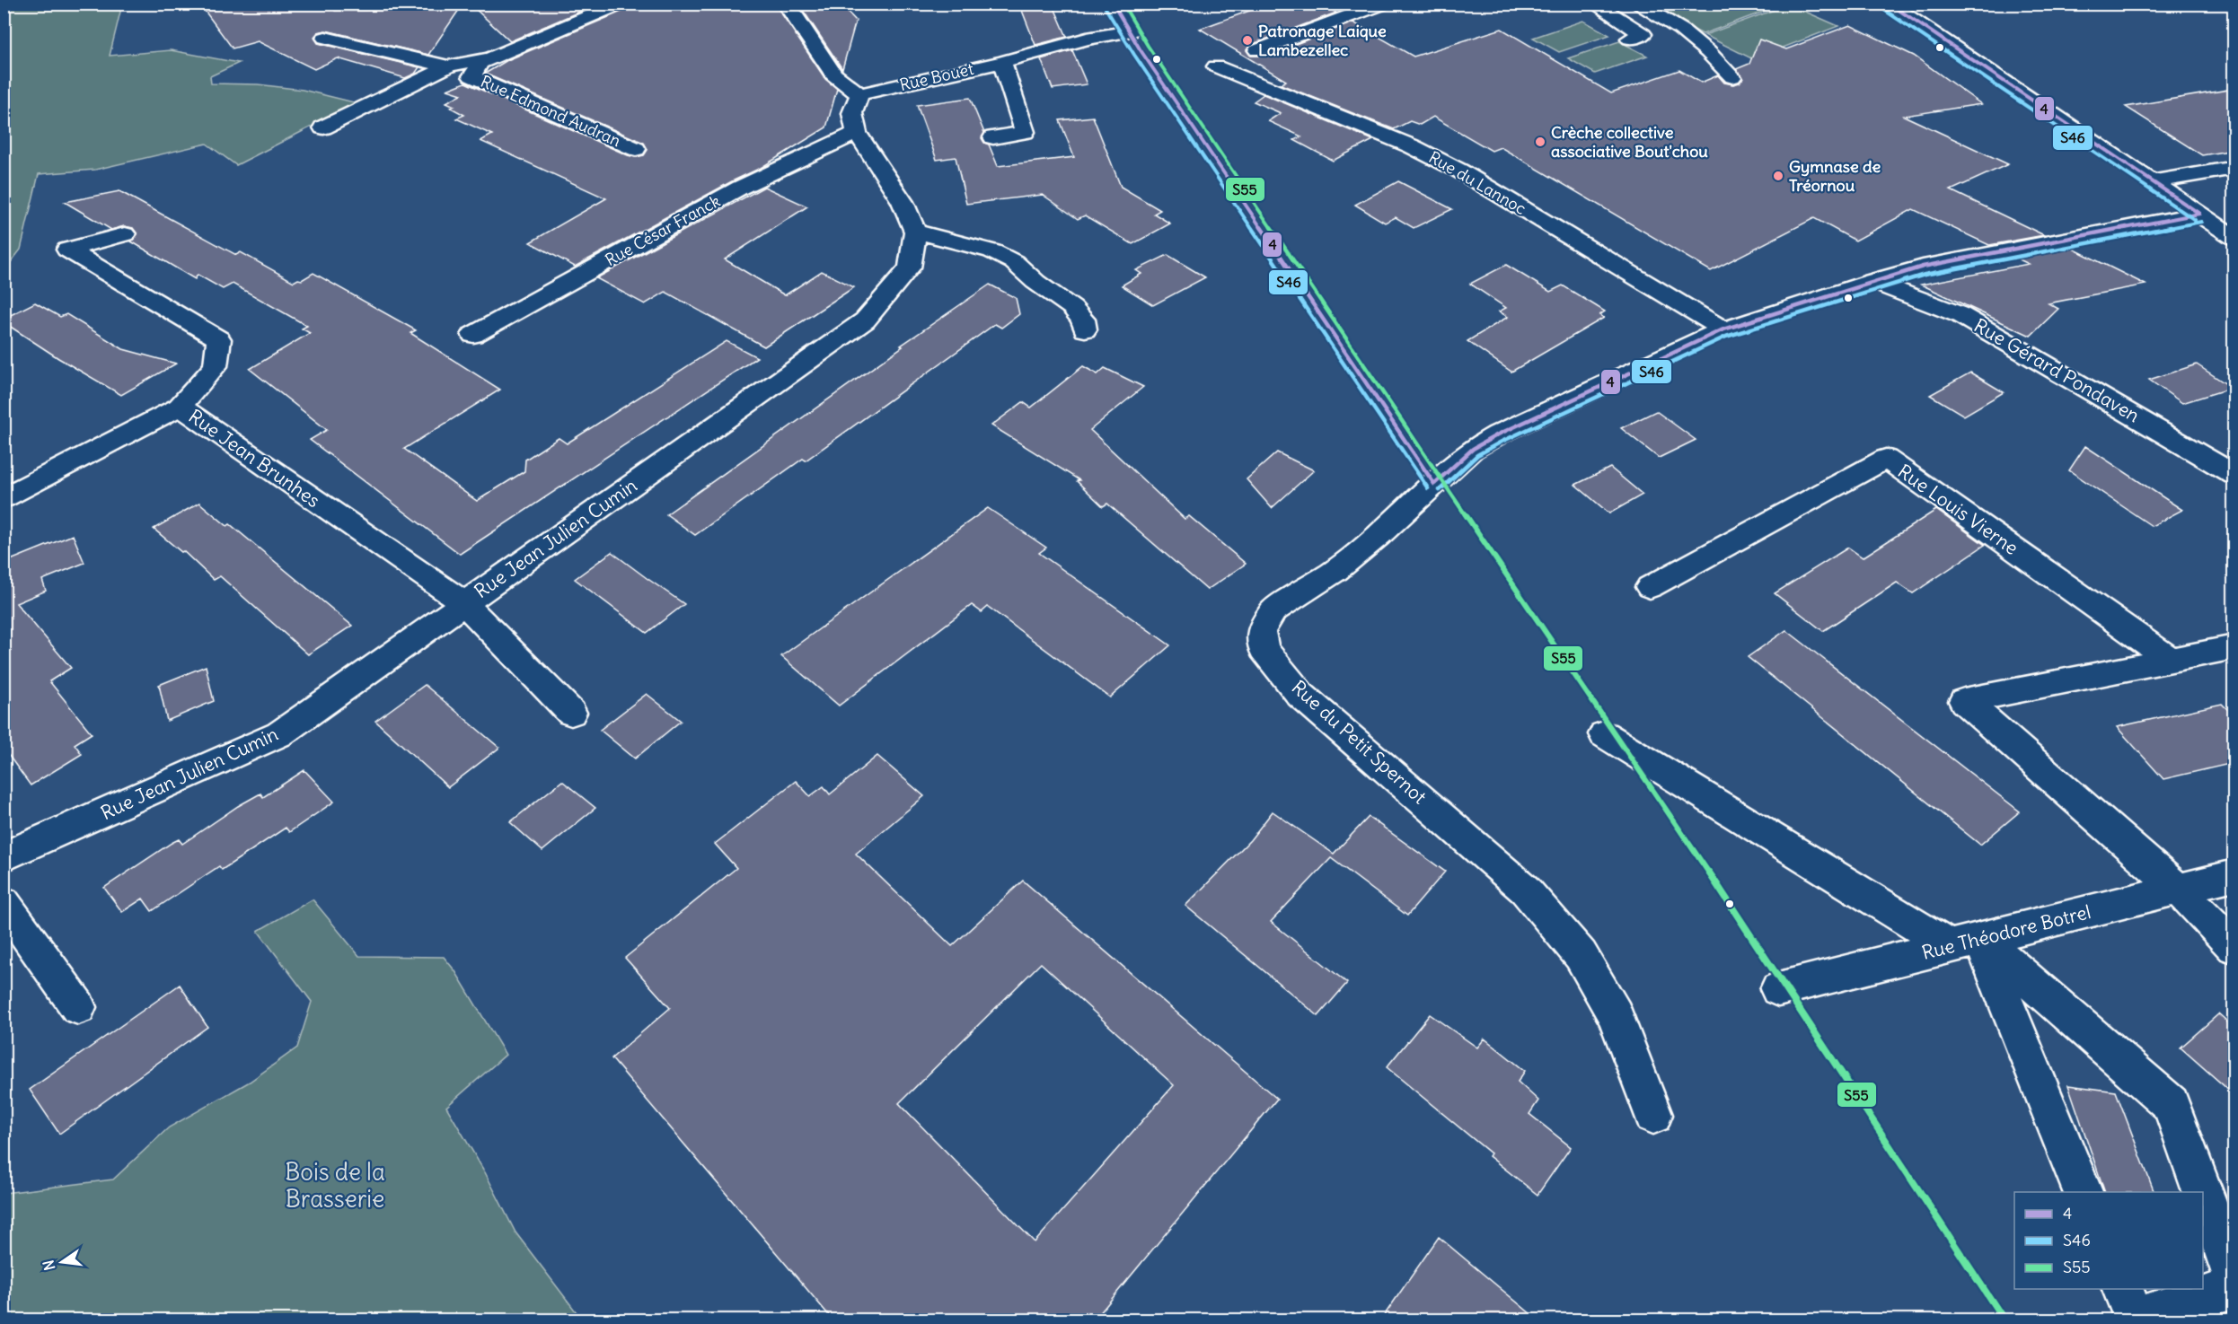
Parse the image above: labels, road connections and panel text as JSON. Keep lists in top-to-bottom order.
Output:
{
  "streets": {
    "street": [
      "Rue Bouet",
      "Rue Edmond Audran",
      "Rue du Lannoc",
      "Rue César Franck",
      "Rue Gérard Pondaven",
      "Rue Jean Brunhes",
      "Rue Louis Vierne",
      "Rue Jean Julien Cumin",
      "Rue du Petit Spernot",
      "Rue Théodore Botrel"
    ]
  },
  "crossings": [
    ["Rue du Lannoc", "Rue du Petit Spernot"],
    ["Rue Gérard Pondaven", "Rue du Petit Spernot"],
    ["Rue Jean Brunhes", "Rue Jean Julien Cumin"]
  ],
  "parks": ["Bois de la Brasserie"],
  "places": ["Patronage Laique Lambezellec", "Crèche collective associative Bout'chou", "Gymnase de Tréornou"],
  "lines": ["transit line 4", "transit line S55", "transit line S46"],
  "legend": ["4", "S46", "S55"],
  "north": "left"
}
